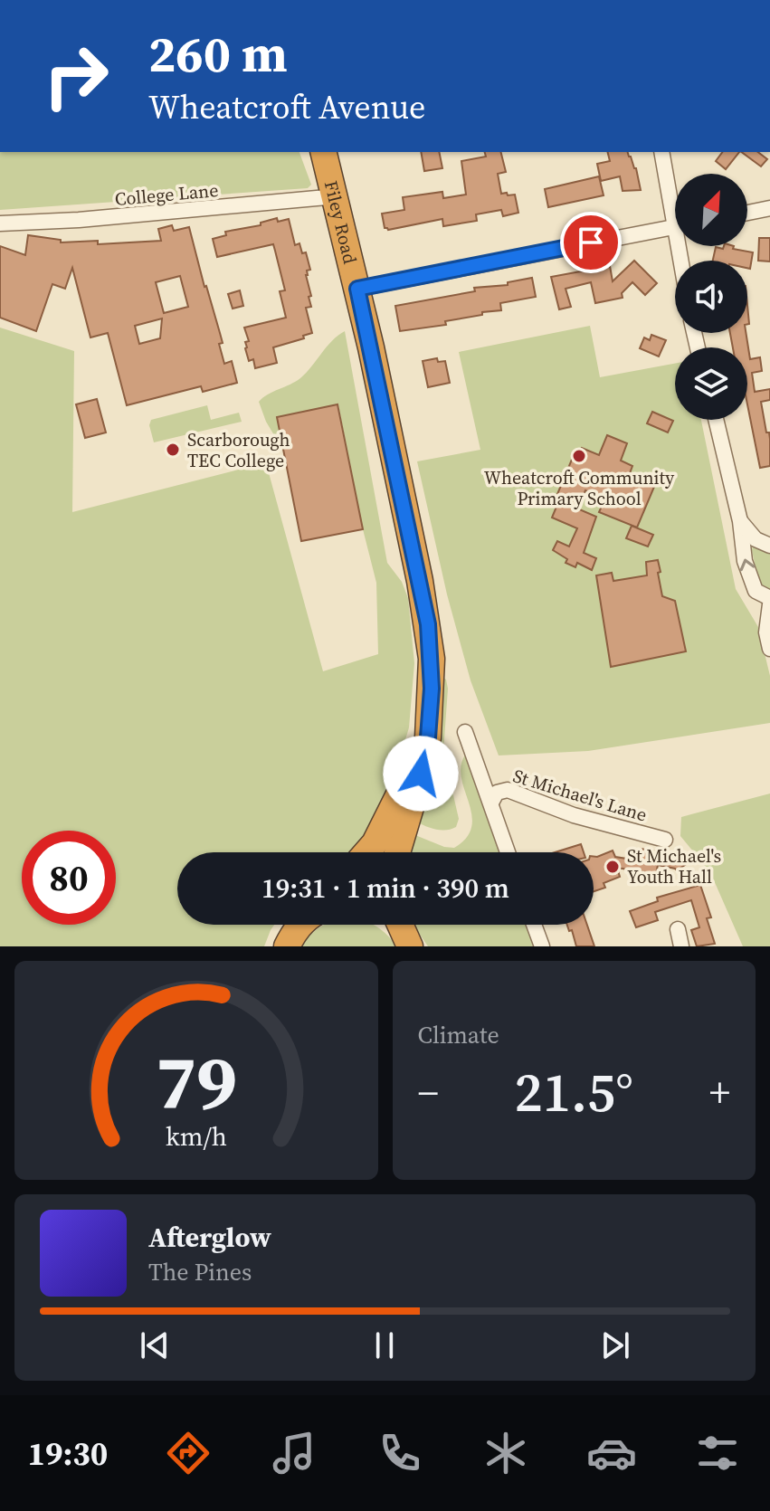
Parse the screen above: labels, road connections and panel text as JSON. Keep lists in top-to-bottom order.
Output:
{
  "streets": {
    "highway": ["Filey Road"],
    "street": ["College Lane", "St Michael's Lane"]
  },
  "crossings": [
    ["College Lane", "Filey Road"]
  ],
  "places": ["Scarborough TEC College", "Wheatcroft Community Primary School", "St Michael's Youth Hall"],
  "north": "top right",
  "page": {
    "turn": ["260 m", "Wheatcroft Avenue"],
    "limit": "80",
    "trip": "19:31 · 1 min · 390 m",
    "tile": "Climate",
    "heat": ["−", "21.5°", "+"],
    "song": ["Afterglow", "The Pines"],
    "tabs": "19:30",
    "gauge": ["79", "km/h"]
  }
}
